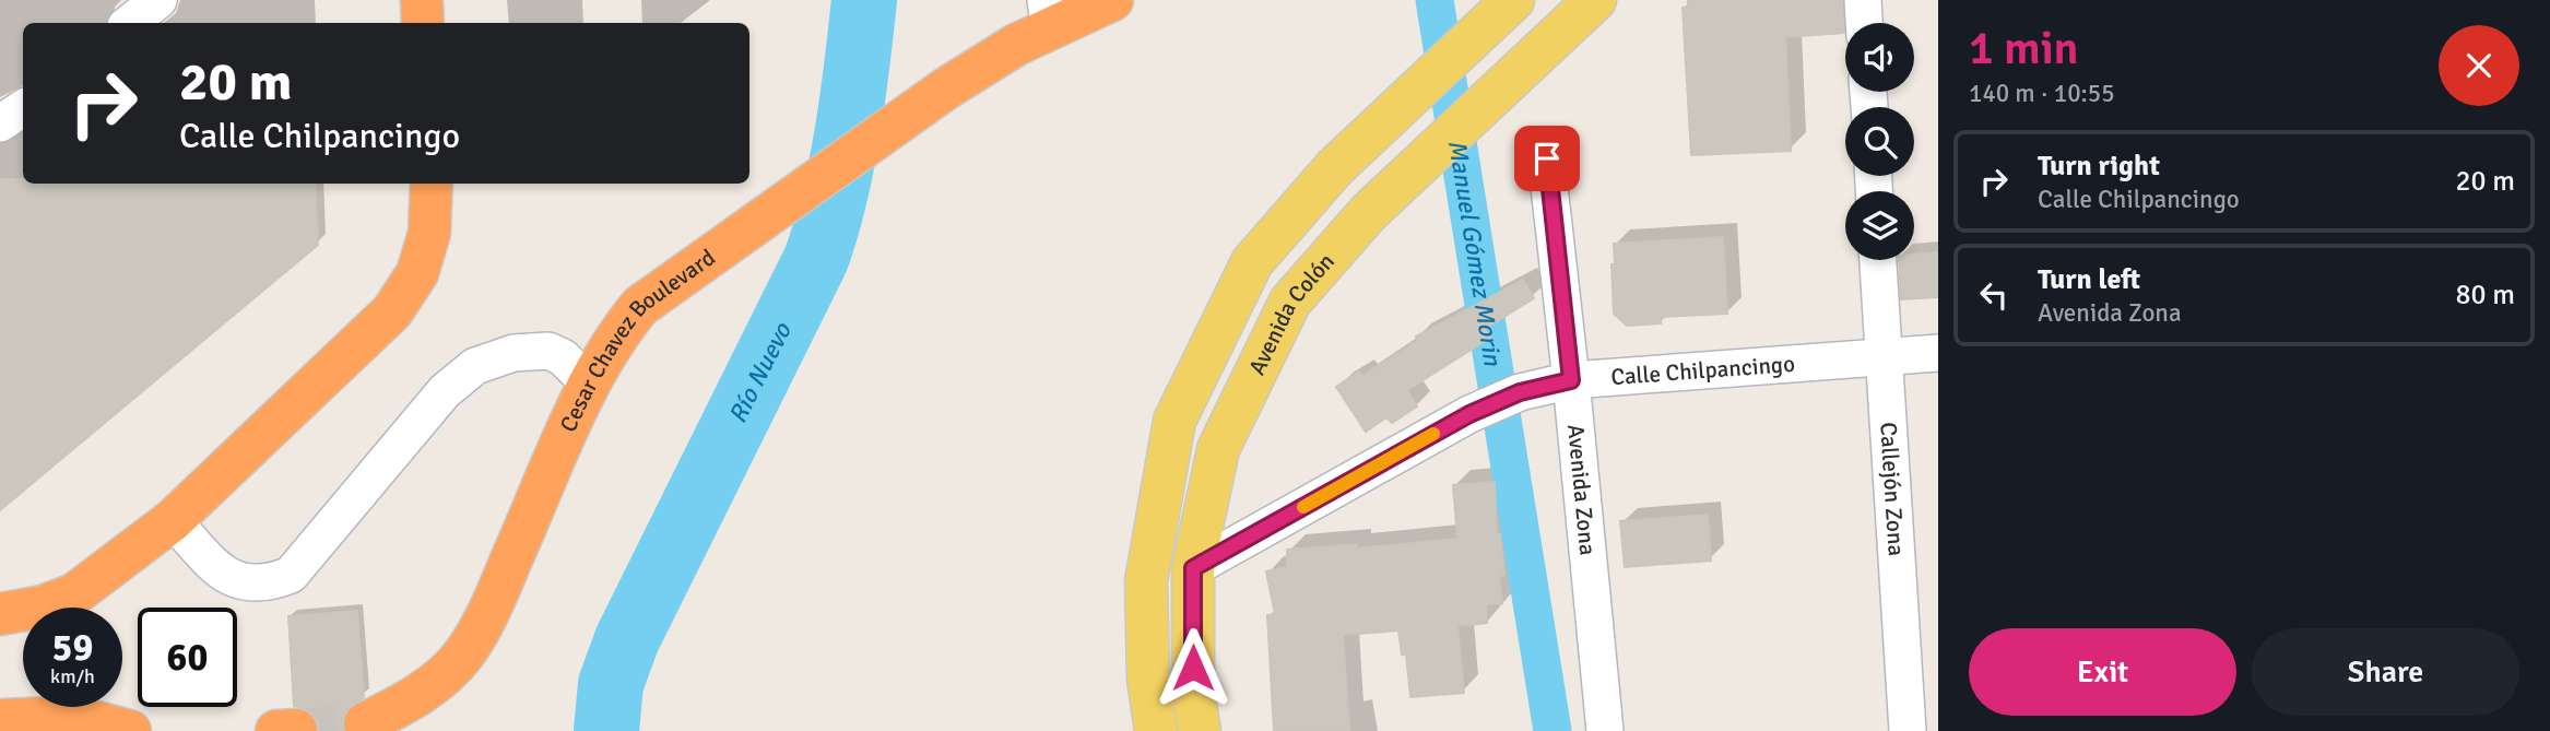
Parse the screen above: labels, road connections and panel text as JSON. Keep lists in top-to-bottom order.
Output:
{
  "streets": {
    "highway": ["Cesar Chavez Boulevard"],
    "main road": ["Avenida Colón"],
    "street": ["Calle Chilpancingo", "Callejón Zona", "Avenida Zona"]
  },
  "crossings": [
    ["Avenida Colón", "Calle Chilpancingo"],
    ["Calle Chilpancingo", "Callejón Zona"],
    ["Calle Chilpancingo", "Avenida Zona"]
  ],
  "water": ["Manuel Gómez Morin", "Río Nuevo"],
  "page": {
    "heading": ["1 min", "140 m · 10:55"],
    "turn": ["20 m", "Calle Chilpancingo"],
    "list": [
      {
        "name": "Turn right",
        "note": "Calle Chilpancingo",
        "value": "20 m"
      },
      {
        "name": "Turn left",
        "note": "Avenida Zona",
        "value": "80 m"
      }
    ],
    "speed": "59 km/h",
    "limit": "60",
    "buttons": ["Exit", "Share"]
  }
}
